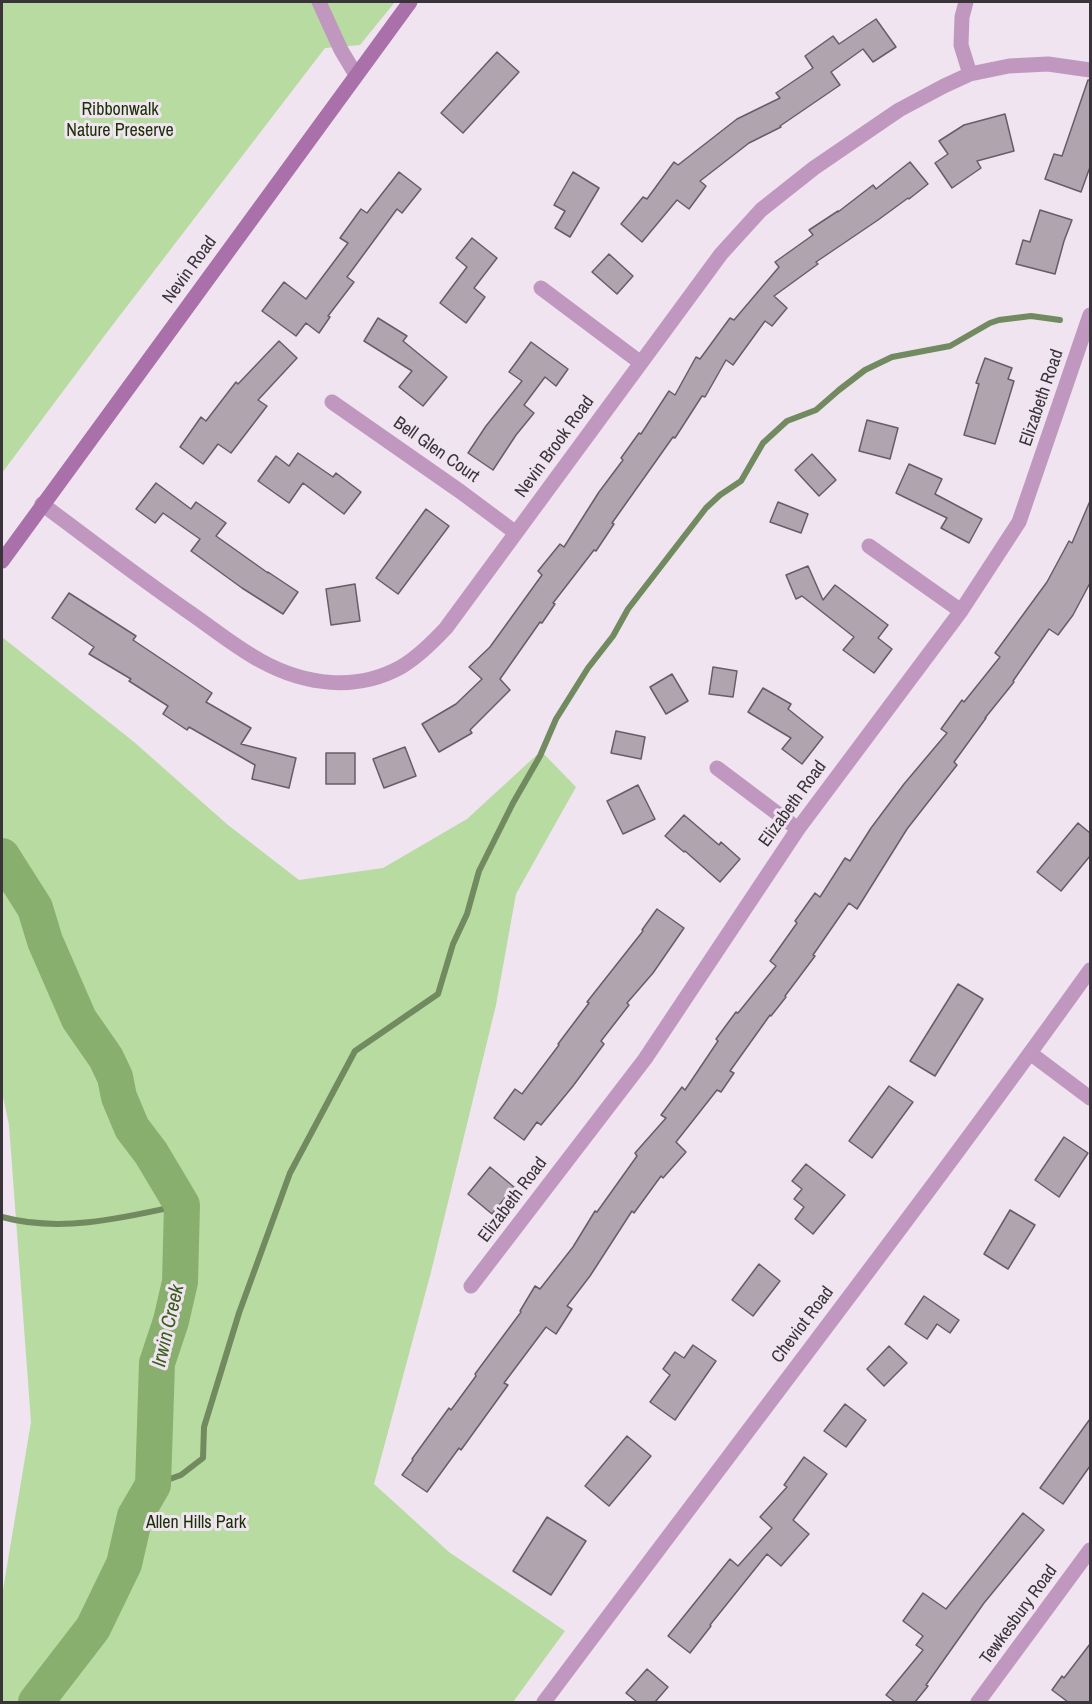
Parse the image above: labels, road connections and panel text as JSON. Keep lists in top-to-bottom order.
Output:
{
  "streets": {
    "main road": ["Nevin Road"],
    "street": [
      "Elizabeth Road",
      "Nevin Brook Road",
      "Bell Glen Court",
      "Cheviot Road",
      "Tewkesbury Road"
    ]
  },
  "crossings": [
    ["Nevin Road", "Nevin Brook Road"],
    ["Nevin Brook Road", "Bell Glen Court"]
  ],
  "water": ["Irwin Creek"],
  "parks": ["Ribbonwalk Nature Preserve", "Allen Hills Park"]
}
